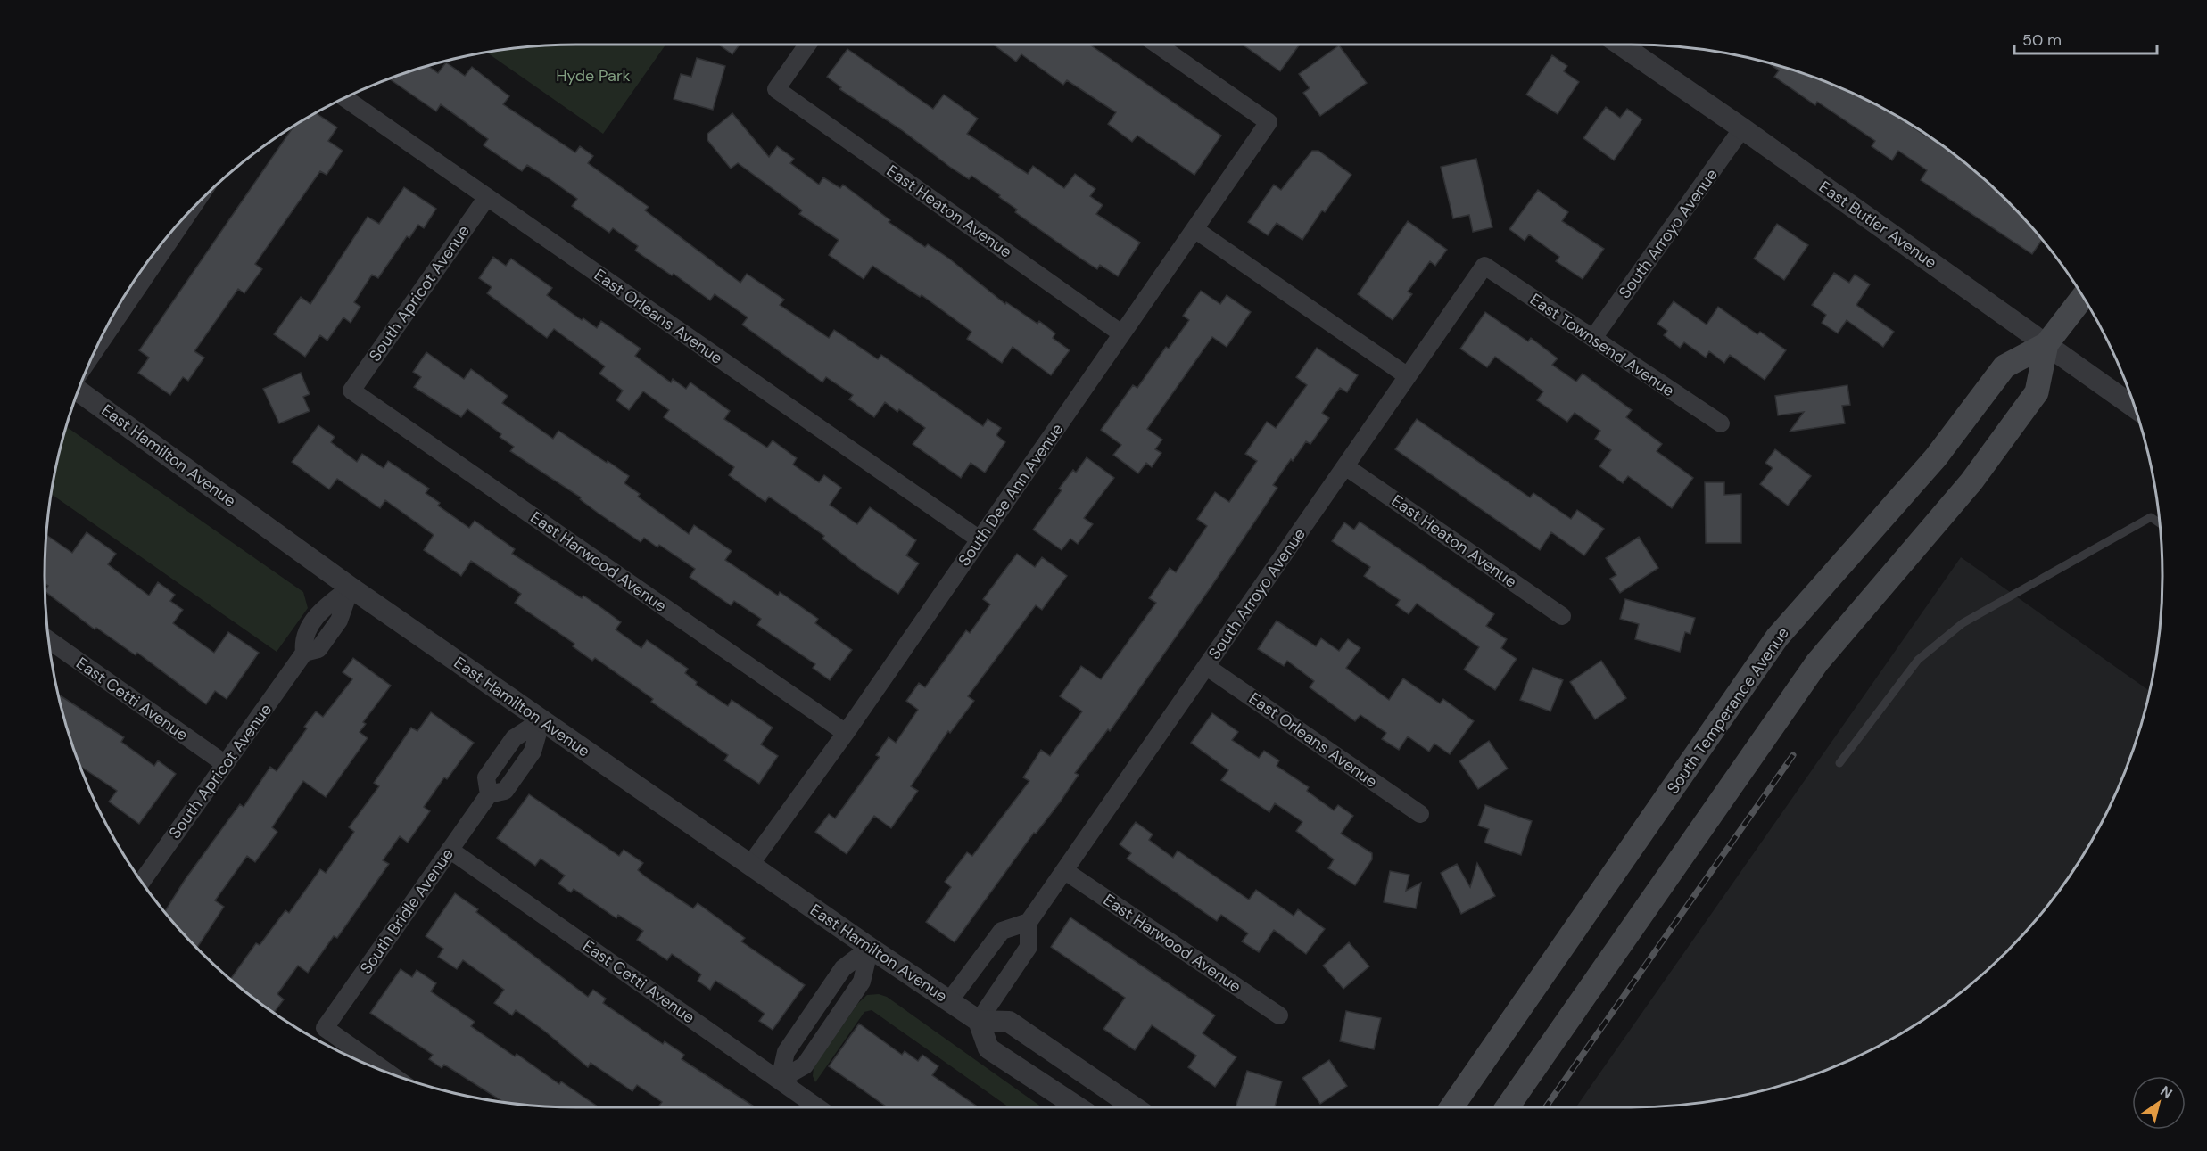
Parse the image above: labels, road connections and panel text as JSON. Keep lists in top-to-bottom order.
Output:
{
  "streets": {
    "main road": ["South Temperance Avenue"],
    "street": [
      "East Heaton Avenue",
      "East Butler Avenue",
      "South Arroyo Avenue",
      "South Apricot Avenue",
      "East Orleans Avenue",
      "East Townsend Avenue",
      "East Hamilton Avenue",
      "South Dee Ann Avenue",
      "East Harwood Avenue",
      "East Cetti Avenue",
      "South Bridle Avenue"
    ]
  },
  "crossings": [
    ["East Heaton Avenue", "South Arroyo Avenue"],
    ["East Heaton Avenue", "South Dee Ann Avenue"],
    ["East Butler Avenue", "South Arroyo Avenue"],
    ["East Butler Avenue", "South Temperance Avenue"],
    ["South Arroyo Avenue", "East Orleans Avenue"],
    ["South Arroyo Avenue", "East Townsend Avenue"],
    ["South Arroyo Avenue", "East Harwood Avenue"],
    ["South Apricot Avenue", "East Orleans Avenue"],
    ["South Apricot Avenue", "East Hamilton Avenue"],
    ["South Apricot Avenue", "East Harwood Avenue"],
    ["South Apricot Avenue", "East Cetti Avenue"],
    ["East Orleans Avenue", "South Dee Ann Avenue"],
    ["East Hamilton Avenue", "South Dee Ann Avenue"],
    ["East Hamilton Avenue", "South Bridle Avenue"],
    ["South Dee Ann Avenue", "East Harwood Avenue"],
    ["East Cetti Avenue", "South Bridle Avenue"]
  ],
  "parks": ["Hyde Park"],
  "scale_bar": "50 m",
  "north": "top right"
}
